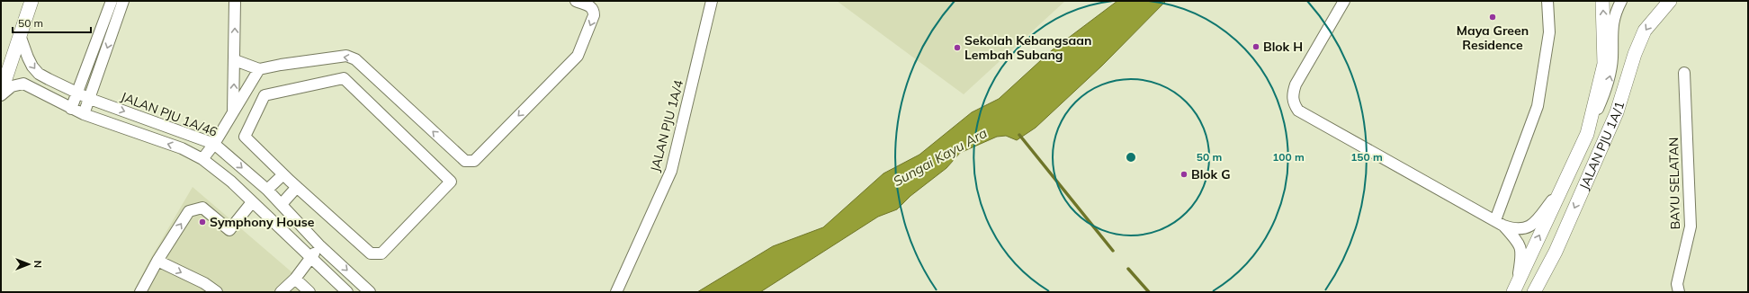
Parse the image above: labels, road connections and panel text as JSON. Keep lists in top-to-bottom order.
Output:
{
  "streets": {
    "main road": ["JALAN PJU 1A/1"],
    "street": ["JALAN PJU 1A/46", "JALAN PJU 1A/4", "BAYU SELATAN"]
  },
  "water": ["Sungai Kayu Ara"],
  "places": [
    "Maya Green Residence",
    "Blok H",
    "Sekolah Kebangsaan Lembah Subang",
    "Blok G",
    "Symphony House"
  ],
  "scale_bar": "50 m",
  "north": "right",
  "rings": ["50 m", "100 m", "150 m"]
}
